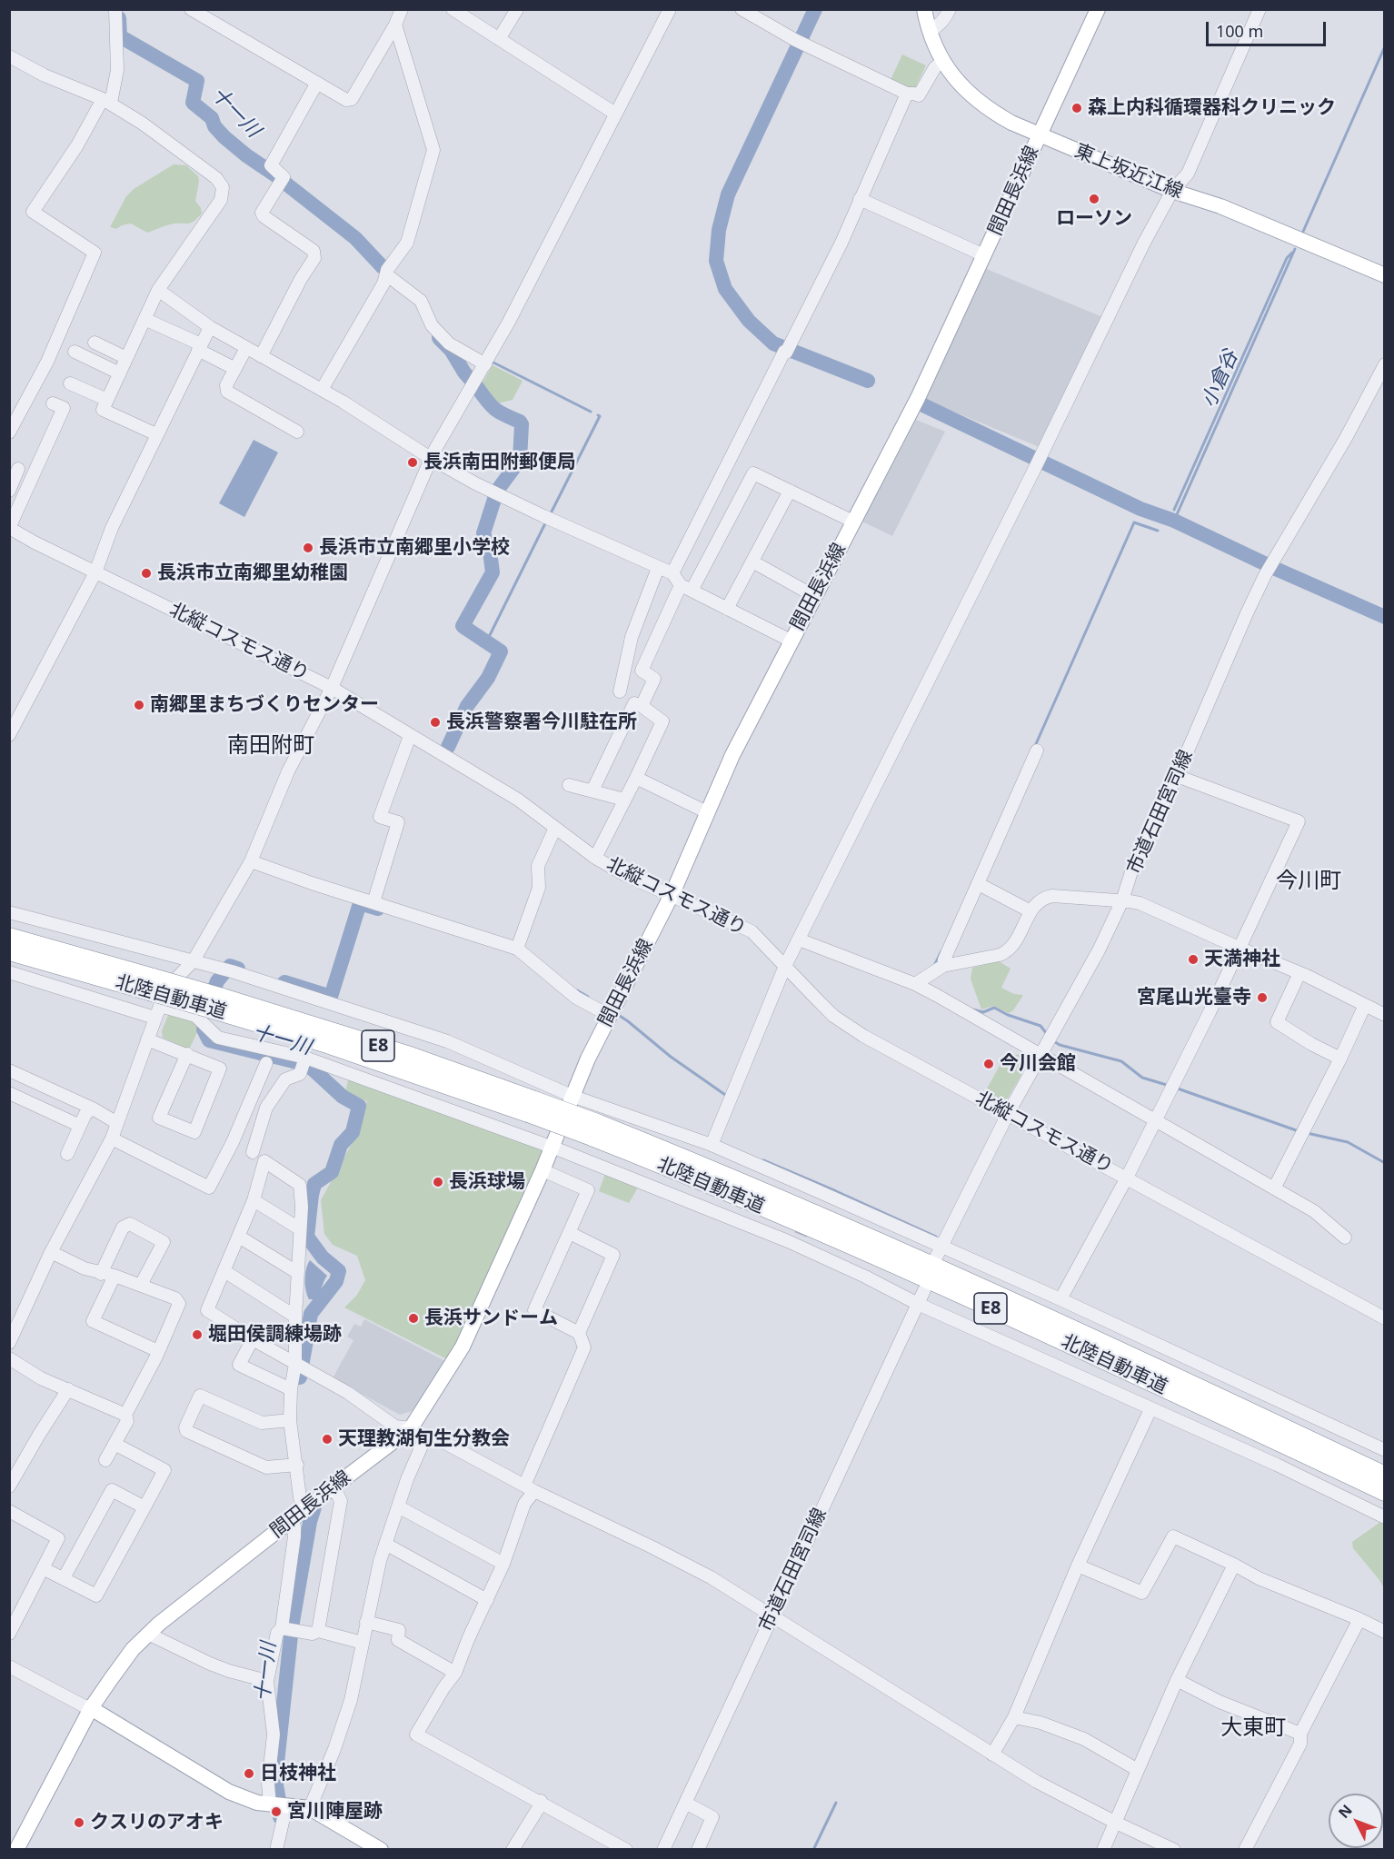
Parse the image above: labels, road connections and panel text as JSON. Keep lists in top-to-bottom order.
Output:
{
  "streets": {
    "highway": ["北陸自動車道", "E8"],
    "main road": ["東上坂近江線", "間田長浜線"],
    "street": ["北縦コスモス通り", "市道石田宮司線"]
  },
  "crossings": [
    ["東上坂近江線", "間田長浜線"],
    ["間田長浜線", "北縦コスモス通り"],
    ["北縦コスモス通り", "市道石田宮司線"]
  ],
  "districts": ["南田附町", "今川町", "大東町"],
  "water": ["十一川", "小倉谷"],
  "places": [
    "森上内科循環器科クリニック",
    "ローソン",
    "長浜南田附郵便局",
    "長浜市立南郷里小学校",
    "長浜市立南郷里幼稚園",
    "南郷里まちづくりセンター",
    "長浜警察署今川駐在所",
    "天満神社",
    "宮尾山光臺寺",
    "今川会館",
    "長浜球場",
    "長浜サンドーム",
    "堀田侯調練場跡",
    "天理教湖旬生分教会",
    "日枝神社",
    "宮川陣屋跡",
    "クスリのアオキ"
  ],
  "scale_bar": "100 m",
  "north": "top left"
}
